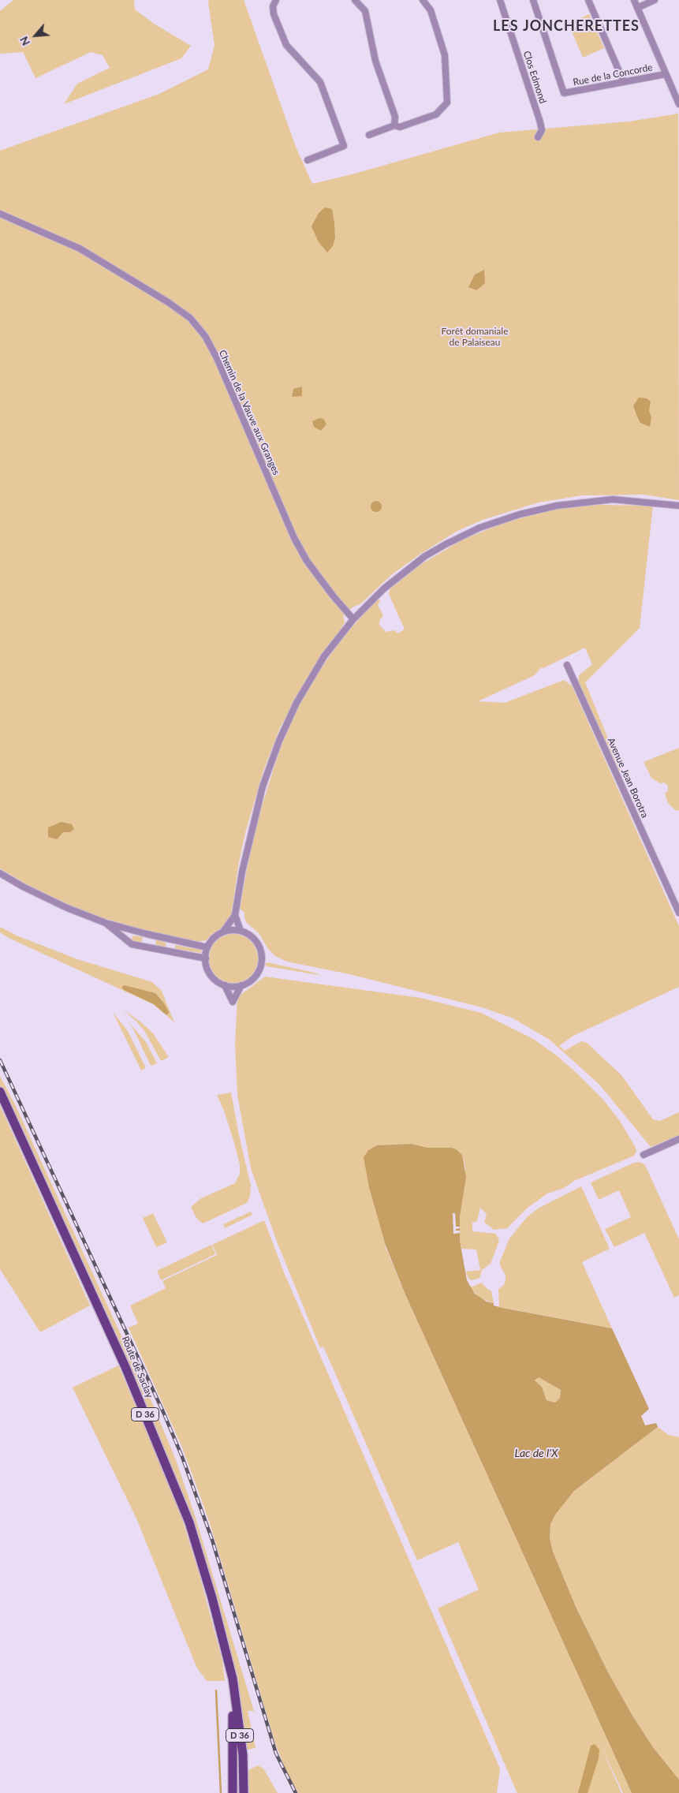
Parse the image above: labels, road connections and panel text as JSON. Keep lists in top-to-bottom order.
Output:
{
  "streets": {
    "main road": ["Route de Saclay", "D 36"],
    "street": [
      "Rue de la Concorde",
      "Clos Edmond",
      "Chemin de la Vauve aux Granges",
      "Avenue Jean Borotra"
    ]
  },
  "districts": ["LES JONCHERETTES"],
  "water": ["Lac de l'X"],
  "parks": ["Forêt domaniale de Palaiseau"],
  "north": "bottom left"
}
